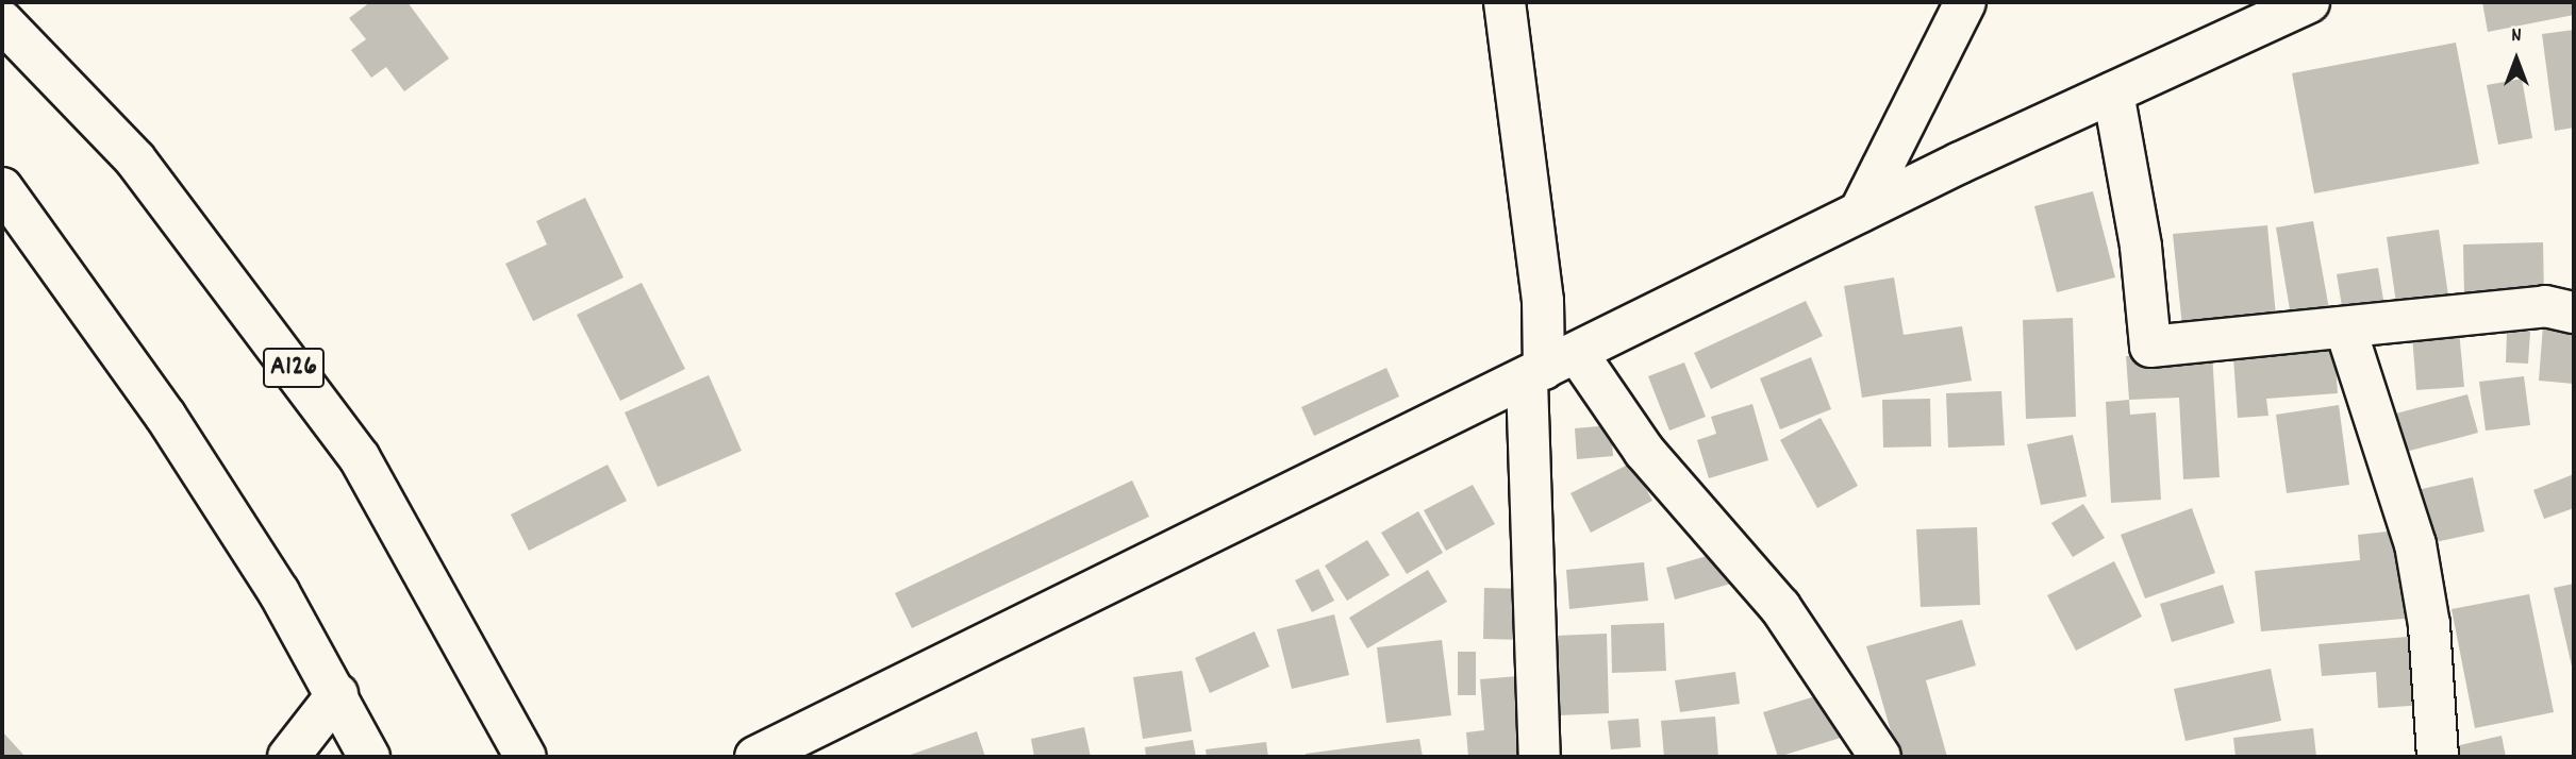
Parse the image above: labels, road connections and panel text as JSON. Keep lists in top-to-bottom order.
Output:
{
  "streets": {
    "main road": ["A126"]
  },
  "north": "top"
}
